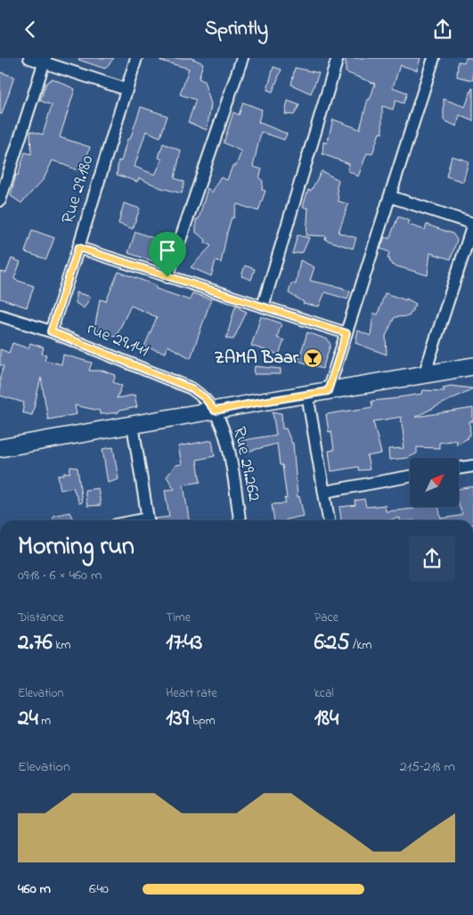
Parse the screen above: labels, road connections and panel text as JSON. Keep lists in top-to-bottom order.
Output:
{
  "streets": {
    "street": ["Rue 29.180", "rue 29.141", "Rue 29.262"]
  },
  "crossings": [
    ["Rue 29.180", "rue 29.141"],
    ["rue 29.141", "Rue 29.262"]
  ],
  "places": {
    "bar": ["ZAMA Baar"]
  },
  "north": "top right",
  "page": {
    "header": "Sprintly",
    "heading": ["Morning run", "09:18 · 6 × 460 m"],
    "stats": [
      ["Distance", "2.76 km"],
      ["Time", "17:43"],
      ["Pace", "6:25 /km"],
      ["Elevation", "24 m"],
      ["Heart rate", "139 bpm"],
      ["kcal", "184"]
    ],
    "chart": ["Elevation", "215–218 m"],
    "list": [
      {
        "name": "460 m",
        "note": "6:40"
      }
    ]
  }
}
